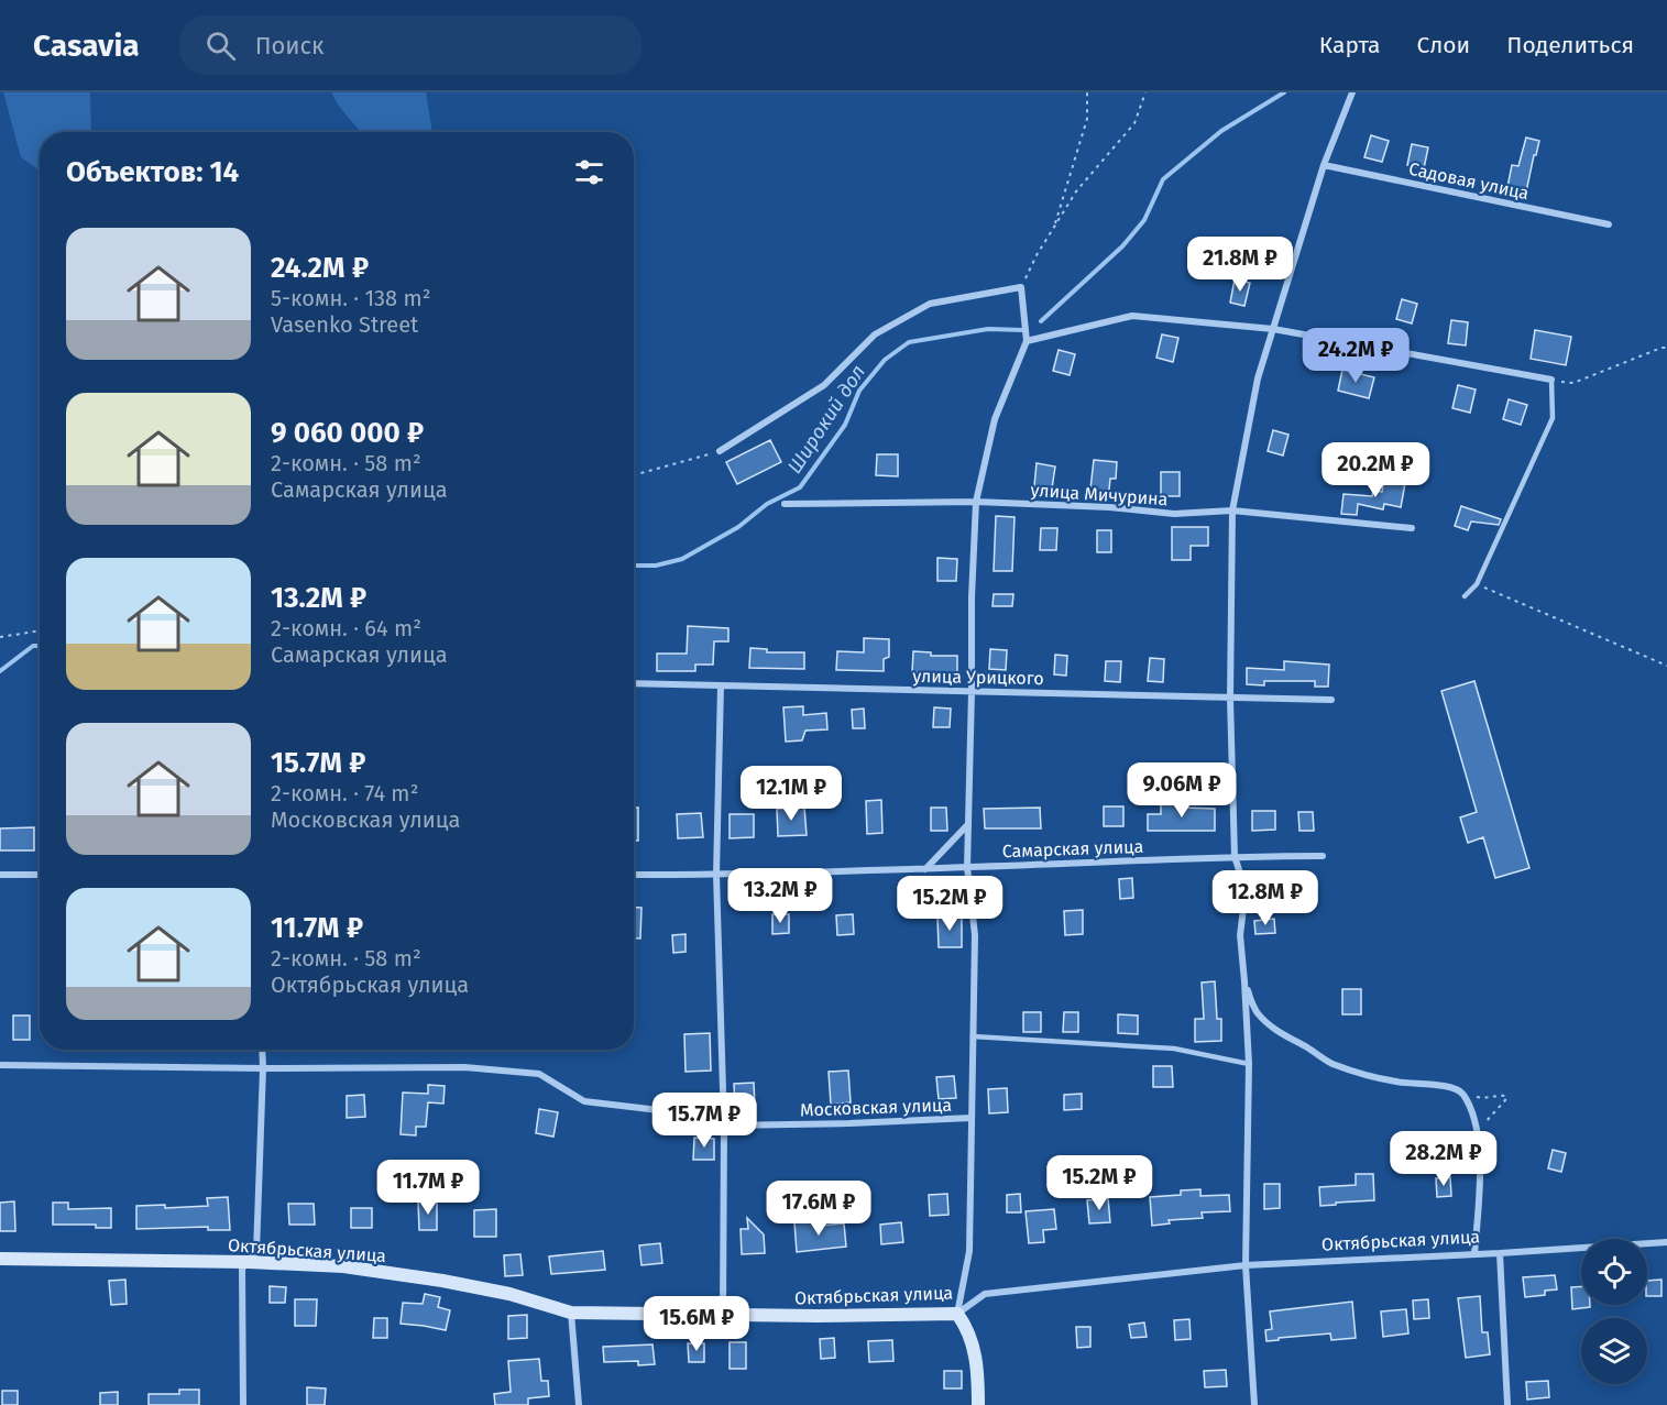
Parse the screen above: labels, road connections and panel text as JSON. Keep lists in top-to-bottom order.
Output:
{
  "streets": {
    "main road": ["Октябрьская улица"],
    "street": [
      "Садовая улица",
      "улица Мичурина",
      "улица Урицкого",
      "Самарская улица",
      "Московская улица"
    ]
  },
  "water": ["Широкий дол"],
  "page": {
    "header": "Casavia",
    "search": "Поиск",
    "nav": ["Карта", "Слои", "Поделиться"],
    "heading": "Объектов: 14",
    "list": [
      {
        "name": "24.2M ₽",
        "note": "5-комн. · 138 m² · Vasenko Street"
      },
      {
        "name": "9 060 000 ₽",
        "note": "2-комн. · 58 m² · Самарская улица"
      },
      {
        "name": "13.2M ₽",
        "note": "2-комн. · 64 m² · Самарская улица"
      },
      {
        "name": "15.7M ₽",
        "note": "2-комн. · 74 m² · Московская улица"
      },
      {
        "name": "11.7M ₽",
        "note": "2-комн. · 58 m² · Октябрьская улица"
      }
    ],
    "price": [
      "21.8M ₽",
      "24.2M ₽",
      "20.2M ₽",
      "9.06M ₽",
      "12.1M ₽",
      "13.2M ₽",
      "12.8M ₽",
      "15.2M ₽",
      "15.7M ₽",
      "28.2M ₽",
      "15.2M ₽",
      "11.7M ₽",
      "17.6M ₽",
      "15.6M ₽"
    ]
  }
}
